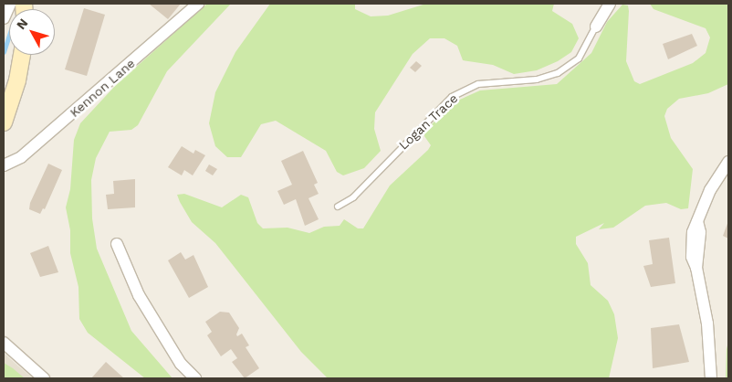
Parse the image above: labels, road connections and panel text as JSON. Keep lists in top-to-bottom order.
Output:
{
  "streets": {
    "street": ["Kennon Lane"],
    "lane": ["Logan Trace"]
  },
  "north": "top left"
}
